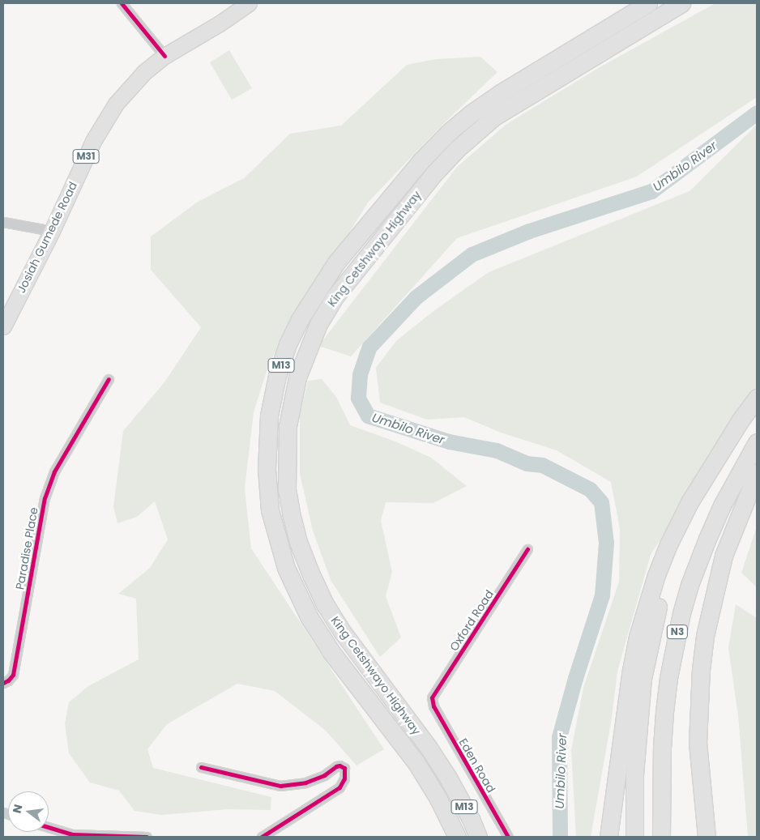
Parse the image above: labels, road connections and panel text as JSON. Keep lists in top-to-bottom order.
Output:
{
  "streets": {
    "highway": ["King Cetshwayo Highway", "M13", "N3"],
    "main road": ["M31", "Josiah Gumede Road"],
    "street": ["Paradise Place", "Oxford Road", "Eden Road"]
  },
  "crossings": [
    ["Oxford Road", "Eden Road"]
  ],
  "water": ["Umbilo River"],
  "north": "left"
}
